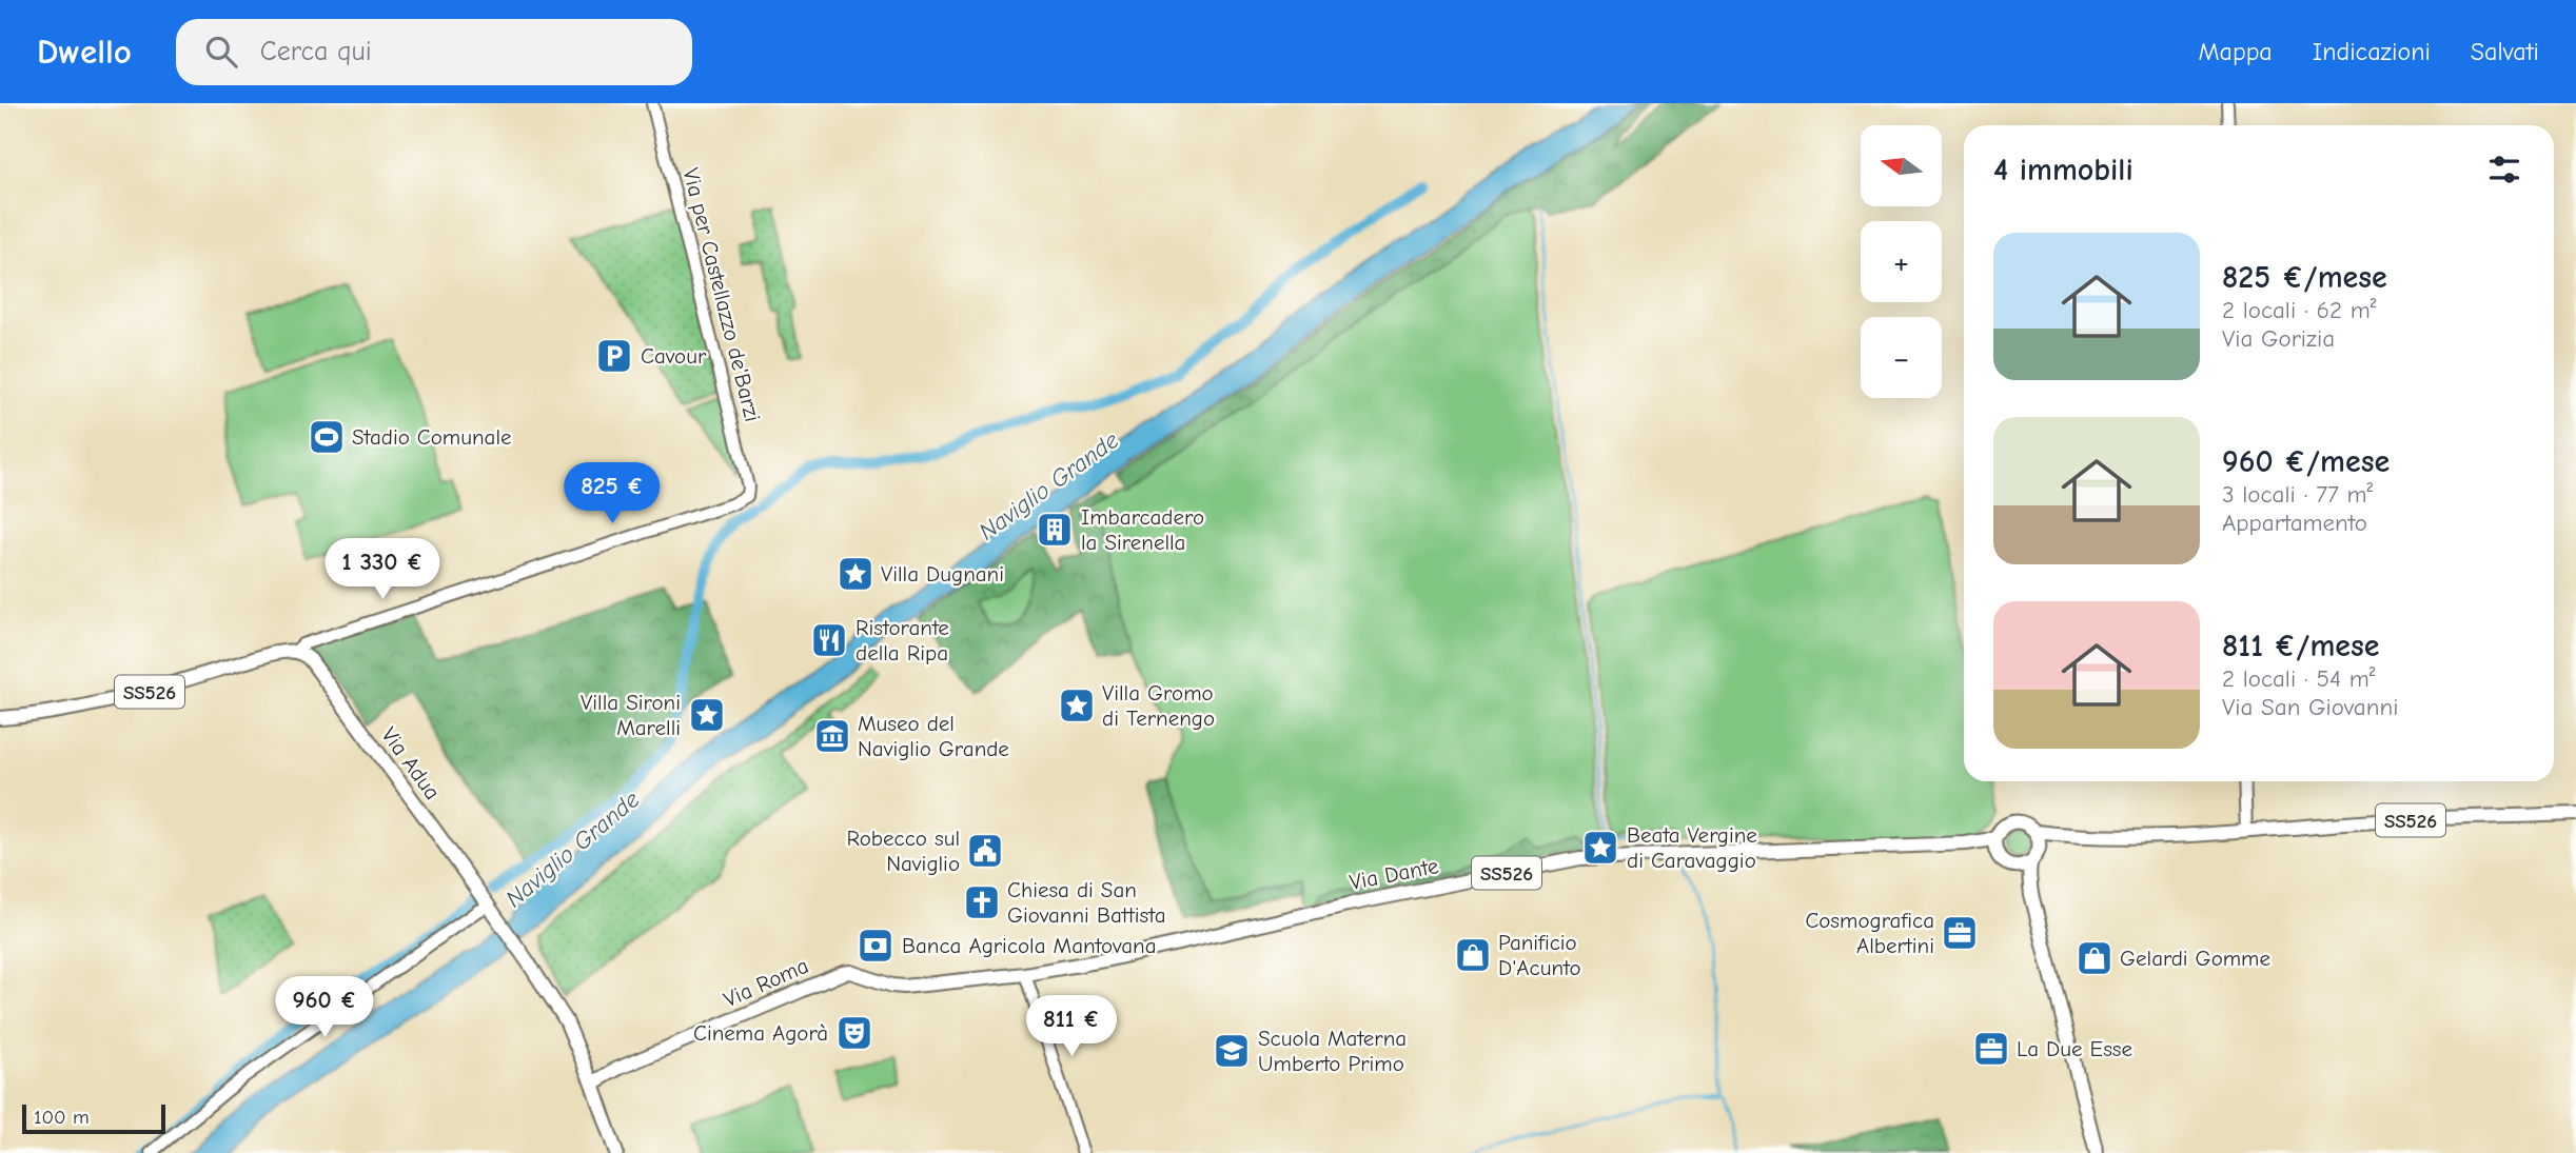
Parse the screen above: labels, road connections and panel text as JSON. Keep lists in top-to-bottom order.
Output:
{
  "streets": {
    "main road": [
      "SS526",
      "Via Adua",
      "Via Dante",
      "Via Roma"
    ],
    "street": ["Via per Castellazzo de'Barzi"]
  },
  "crossings": [
    ["Via per Castellazzo de'Barzi", "SS526"],
    ["Via per Castellazzo de'Barzi", "Via Adua"],
    ["SS526", "Via Adua"],
    ["SS526", "Via Dante"],
    ["Via Dante", "Via Roma"]
  ],
  "water": ["Naviglio Grande"],
  "places": {
    "parking": ["Cavour"],
    "sports": ["Stadio Comunale"],
    "building": ["Imbarcadero la Sirenella"],
    "place": [
      "Villa Dugnani",
      "Villa Gromo di Ternengo",
      "Villa Sironi Marelli",
      "Beata Vergine di Caravaggio"
    ],
    "restaurant": ["Ristorante della Ripa"],
    "museum": ["Museo del Naviglio Grande"],
    "public building": ["Robecco sul Naviglio"],
    "church": ["Chiesa di San Giovanni Battista"],
    "office": ["Cosmografica Albertini", "La Due Esse"],
    "bank": ["Banca Agricola Mantovana"],
    "shop": ["Panificio D'Acunto", "Gelardi Gomme"],
    "theatre": ["Cinema Agorà"],
    "school or university": ["Scuola Materna Umberto Primo"]
  },
  "scale_bar": "100 m",
  "north": "left",
  "page": {
    "header": "Dwello",
    "search": "Cerca qui",
    "nav": ["Mappa", "Indicazioni", "Salvati"],
    "map_buttons": ["+", "−"],
    "heading": "4 immobili",
    "list": [
      {
        "name": "825 €/mese",
        "note": "2 locali · 62 m² · Via Gorizia"
      },
      {
        "name": "960 €/mese",
        "note": "3 locali · 77 m² · Appartamento"
      },
      {
        "name": "811 €/mese",
        "note": "2 locali · 54 m² · Via San Giovanni"
      }
    ],
    "price": [
      "825 €",
      "1 330 €",
      "960 €",
      "811 €"
    ],
    "scale": "100 m"
  }
}
